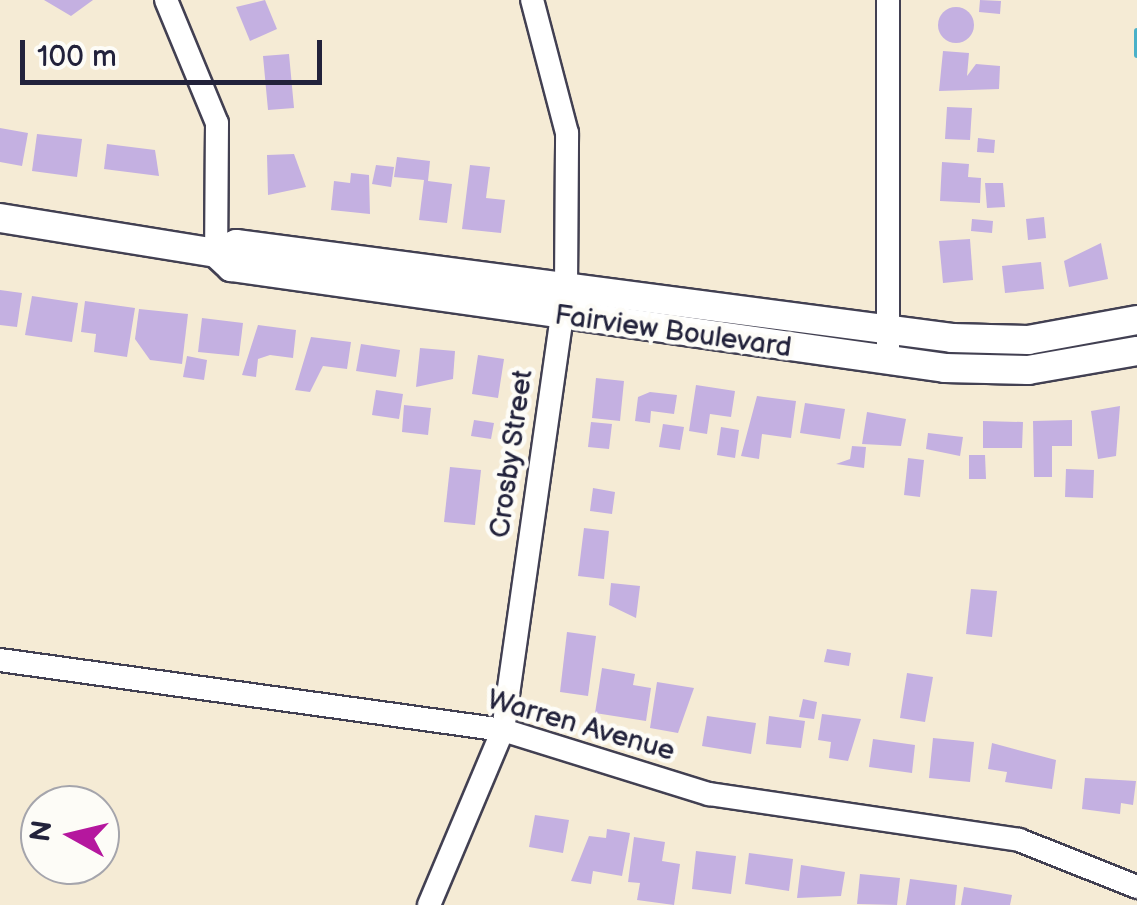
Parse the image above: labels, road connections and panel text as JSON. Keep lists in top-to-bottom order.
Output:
{
  "streets": {
    "street": ["Fairview Boulevard", "Crosby Street", "Warren Avenue"]
  },
  "crossings": [
    ["Fairview Boulevard", "Crosby Street"],
    ["Crosby Street", "Warren Avenue"]
  ],
  "scale_bar": "100 m",
  "north": "left"
}
